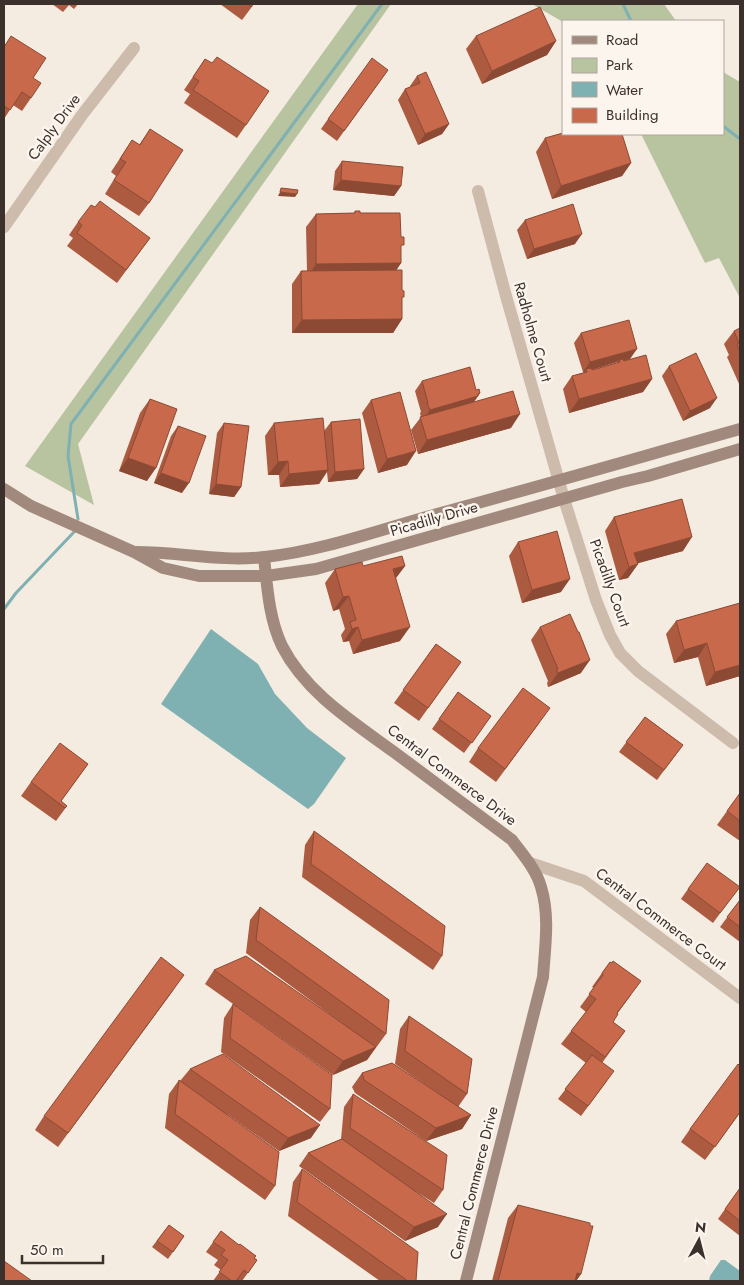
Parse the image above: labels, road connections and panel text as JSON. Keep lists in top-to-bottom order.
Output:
{
  "streets": {
    "street": [
      "Calply Drive",
      "Radholme Court",
      "Picadilly Drive",
      "Picadilly Court",
      "Central Commerce Drive",
      "Central Commerce Court"
    ]
  },
  "crossings": [
    ["Radholme Court", "Picadilly Drive"],
    ["Radholme Court", "Picadilly Court"],
    ["Picadilly Drive", "Picadilly Court"],
    ["Picadilly Drive", "Central Commerce Drive"],
    ["Central Commerce Drive", "Central Commerce Court"]
  ],
  "legend": [
    "Road",
    "Park",
    "Water",
    "Building"
  ],
  "scale_bar": "50 m",
  "north": "top"
}
